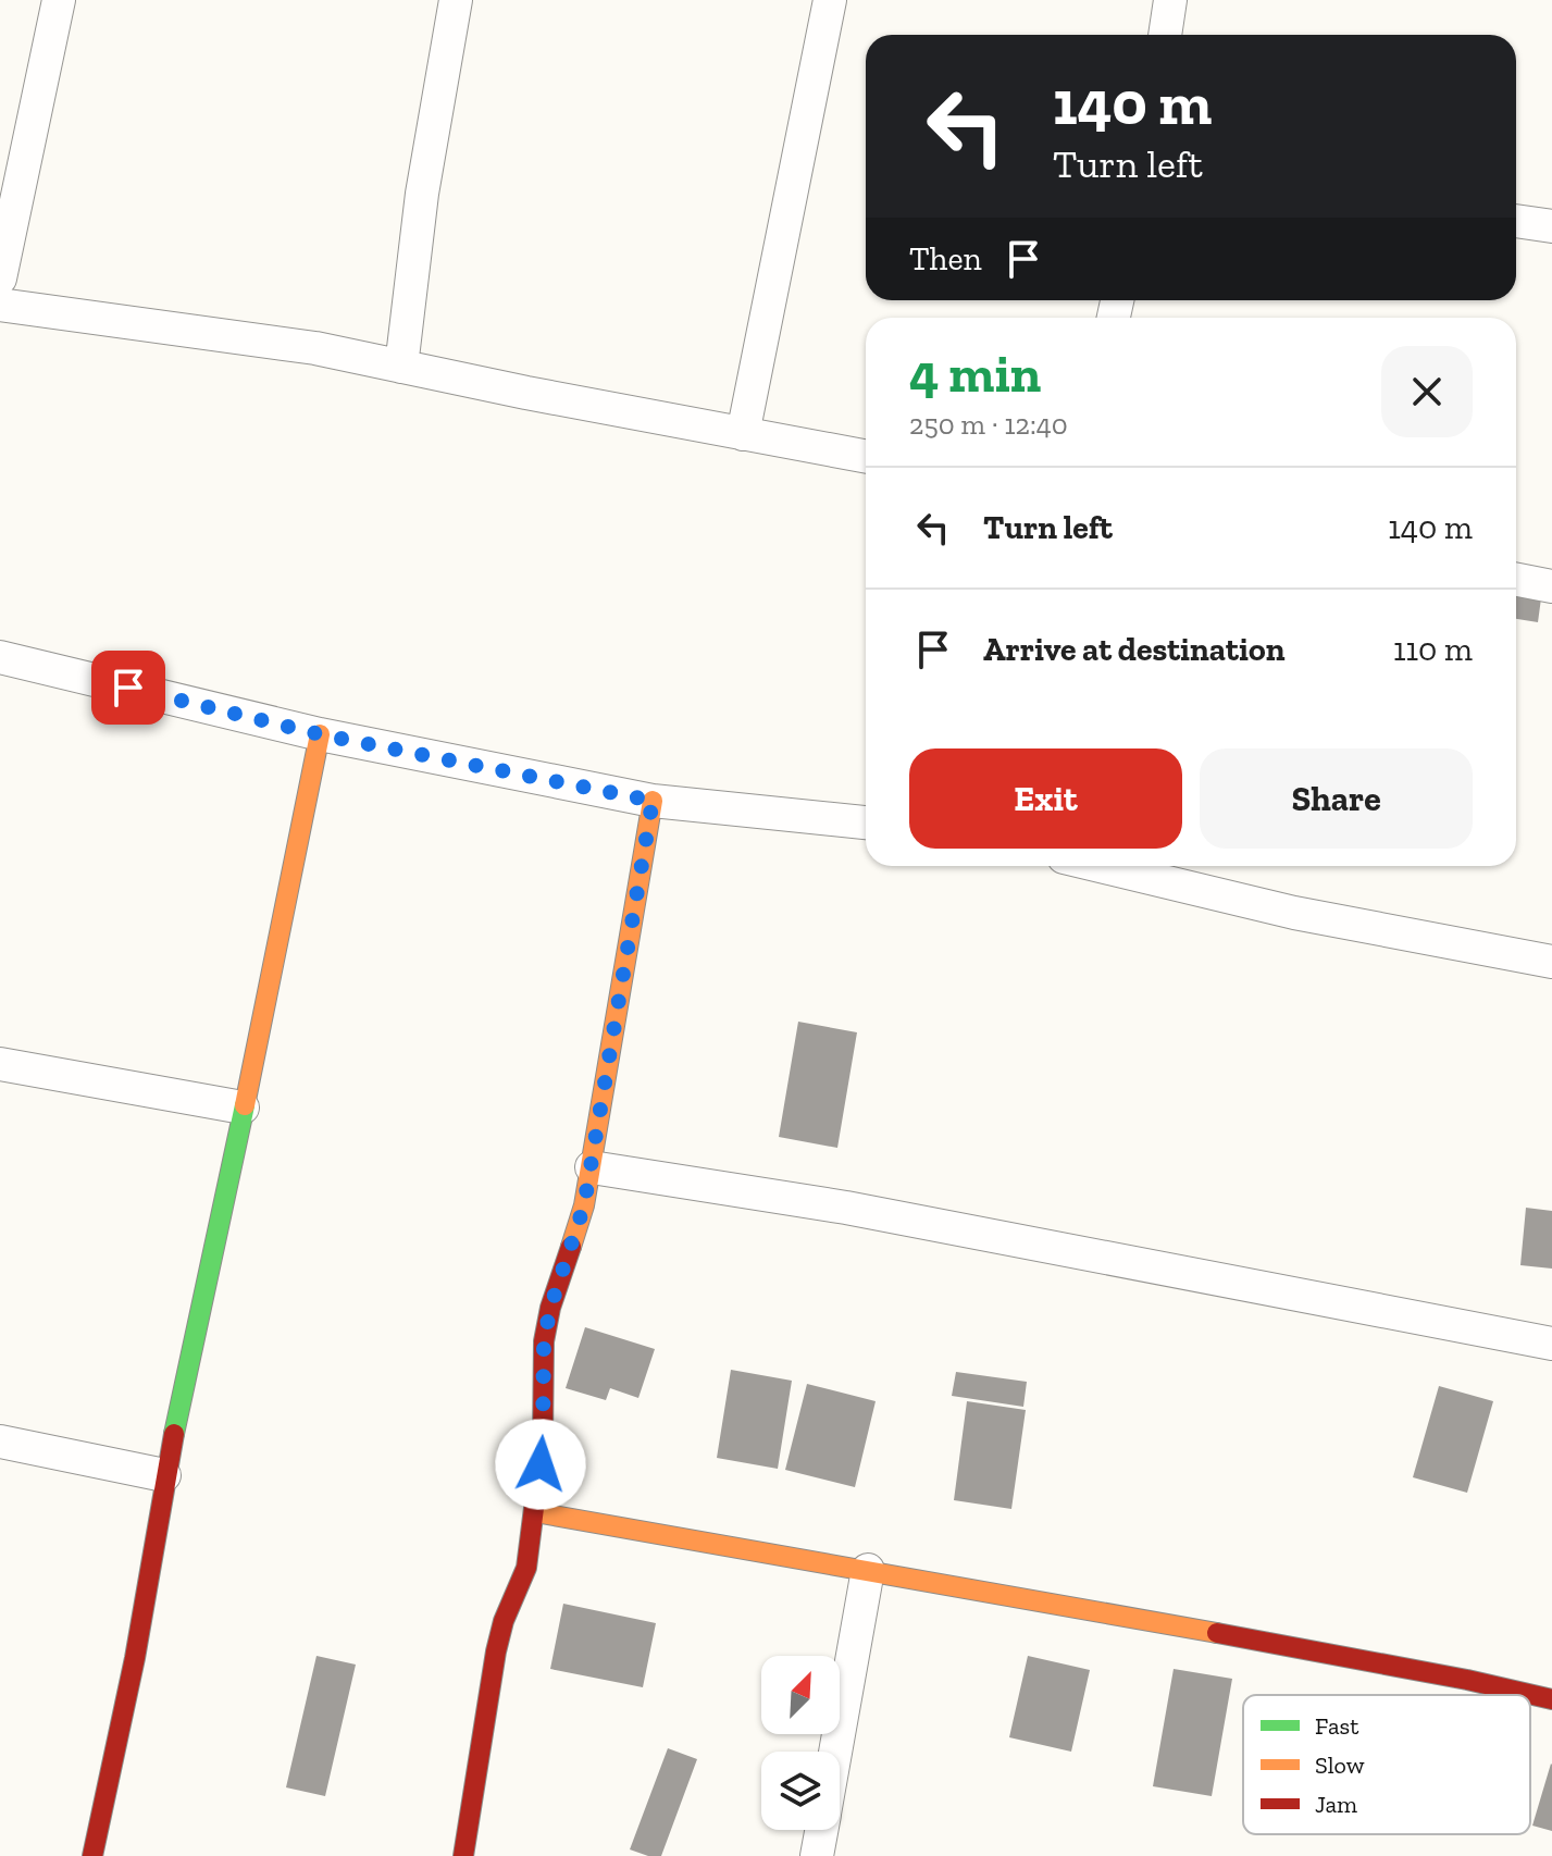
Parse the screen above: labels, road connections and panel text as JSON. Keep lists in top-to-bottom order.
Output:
{
  "legend": ["Fast", "Slow", "Jam"],
  "north": "top right",
  "page": {
    "turn": ["140 m", "Turn left"],
    "then": "Then",
    "heading": ["4 min", "250 m · 12:40"],
    "list": [
      {
        "name": "Turn left",
        "value": "140 m"
      },
      {
        "name": "Arrive at destination",
        "value": "110 m"
      }
    ],
    "buttons": ["Exit", "Share"]
  }
}
